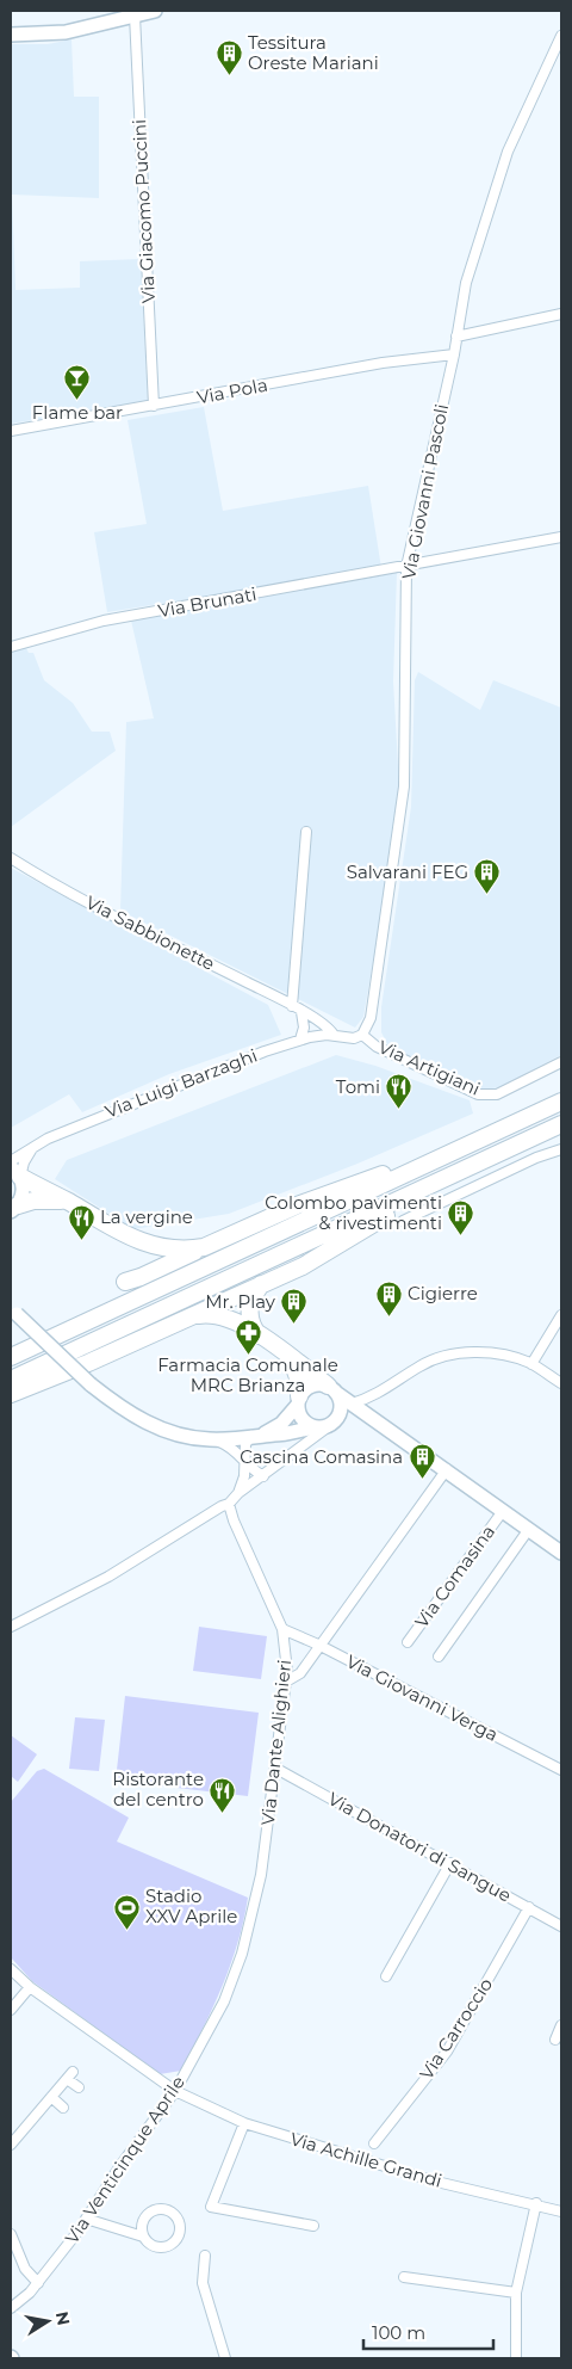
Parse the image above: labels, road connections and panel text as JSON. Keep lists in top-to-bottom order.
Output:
{
  "streets": {
    "main road": ["Via Comasina"],
    "street": [
      "Via Giacomo Puccini",
      "Via Pola",
      "Via Giovanni Pascoli",
      "Via Brunati",
      "Via Sabbionette",
      "Via Artigiani",
      "Via Luigi Barzaghi",
      "Via Giovanni Verga",
      "Via Dante Alighieri",
      "Via Donatori di Sangue",
      "Via Carroccio",
      "Via Venticinque Aprile",
      "Via Achille Grandi"
    ]
  },
  "crossings": [
    ["Via Giacomo Puccini", "Via Pola"],
    ["Via Pola", "Via Giovanni Pascoli"],
    ["Via Giovanni Pascoli", "Via Brunati"],
    ["Via Giovanni Pascoli", "Via Artigiani"],
    ["Via Sabbionette", "Via Luigi Barzaghi"],
    ["Via Giovanni Verga", "Via Dante Alighieri"],
    ["Via Dante Alighieri", "Via Donatori di Sangue"],
    ["Via Dante Alighieri", "Via Venticinque Aprile"],
    ["Via Donatori di Sangue", "Via Carroccio"],
    ["Via Venticinque Aprile", "Via Achille Grandi"]
  ],
  "places": {
    "building": [
      "Tessitura Oreste Mariani",
      "Salvarani FEG",
      "Colombo pavimenti & rivestimenti",
      "Cigierre",
      "Mr. Play",
      "Cascina Comasina"
    ],
    "bar": ["Flame bar"],
    "restaurant": ["Tomi", "La vergine", "Ristorante del centro"],
    "pharmacy": ["Farmacia Comunale MRC Brianza"],
    "sports": ["Stadio XXV Aprile"]
  },
  "scale_bar": "100 m",
  "north": "right"
}
